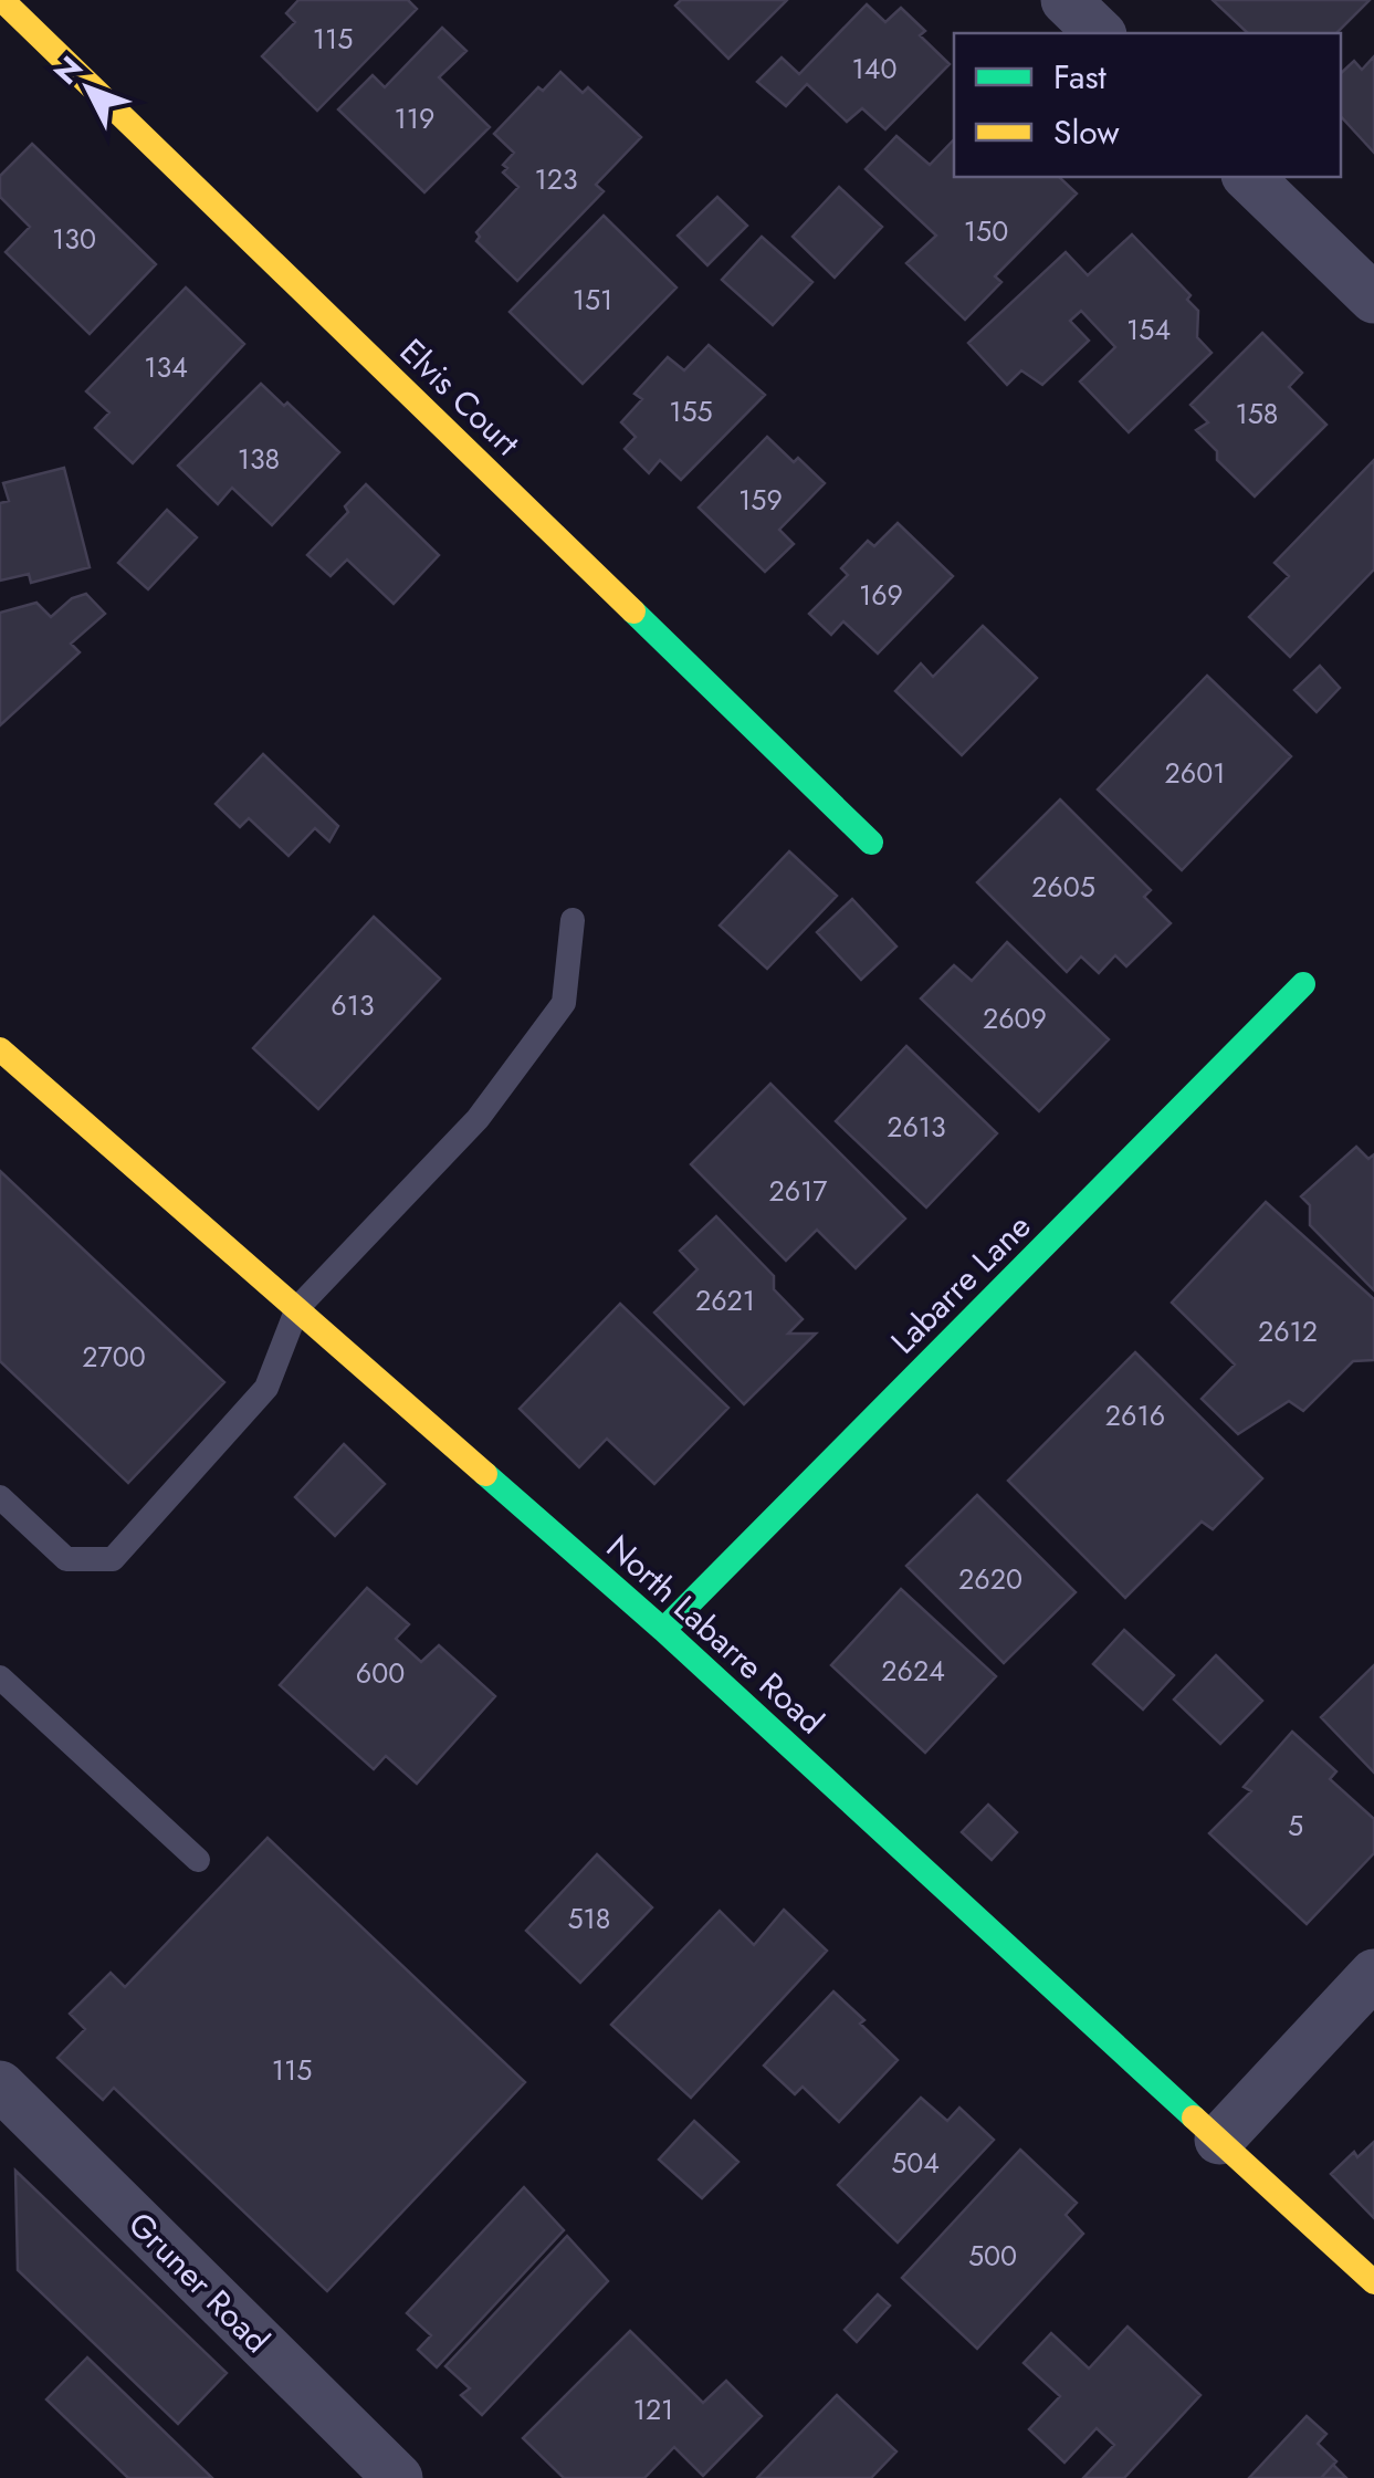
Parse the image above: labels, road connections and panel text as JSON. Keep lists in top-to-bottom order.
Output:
{
  "streets": {
    "street": [
      "Elvis Court",
      "Labarre Lane",
      "North Labarre Road",
      "Gruner Road"
    ]
  },
  "crossings": [
    ["Labarre Lane", "North Labarre Road"]
  ],
  "house_numbers": [
    "115",
    "140",
    "119",
    "123",
    "150",
    "130",
    "151",
    "154",
    "134",
    "155",
    "158",
    "138",
    "159",
    "169",
    "2601",
    "2605",
    "613",
    "2609",
    "2613",
    "2617",
    "2621",
    "2612",
    "2700",
    "2616",
    "2620",
    "2624",
    "600",
    "5",
    "518",
    "115",
    "504",
    "500",
    "121"
  ],
  "legend": ["Fast", "Slow"],
  "north": "top left"
}
